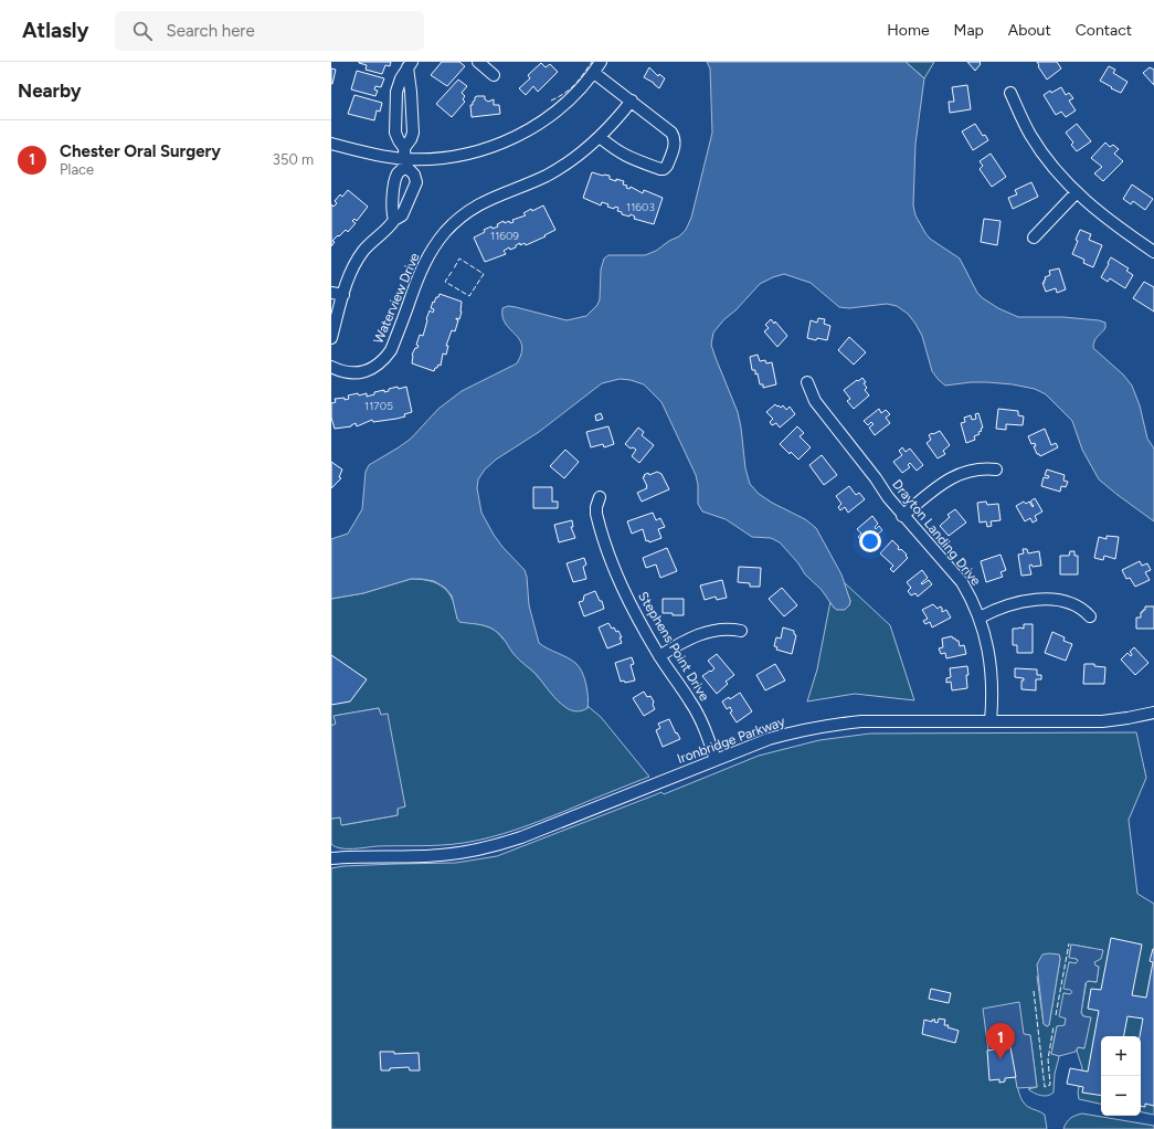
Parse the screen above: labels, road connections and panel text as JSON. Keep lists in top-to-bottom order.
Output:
{
  "streets": {
    "street": [
      "Waterview Drive",
      "Drayton Landing Drive",
      "Stephens Point Drive",
      "Ironbridge Parkway"
    ]
  },
  "crossings": [
    ["Drayton Landing Drive", "Ironbridge Parkway"],
    ["Stephens Point Drive", "Ironbridge Parkway"]
  ],
  "house_numbers": ["11603", "11609", "11705"],
  "page": {
    "header": "Atlasly",
    "search": "Search here",
    "nav": [
      "Home",
      "Map",
      "About",
      "Contact"
    ],
    "heading": "Nearby",
    "list": [
      {
        "mark": "1",
        "name": "Chester Oral Surgery",
        "note": "Place",
        "value": "350 m"
      }
    ],
    "pins": "1",
    "map_buttons": ["+", "−"]
  }
}
